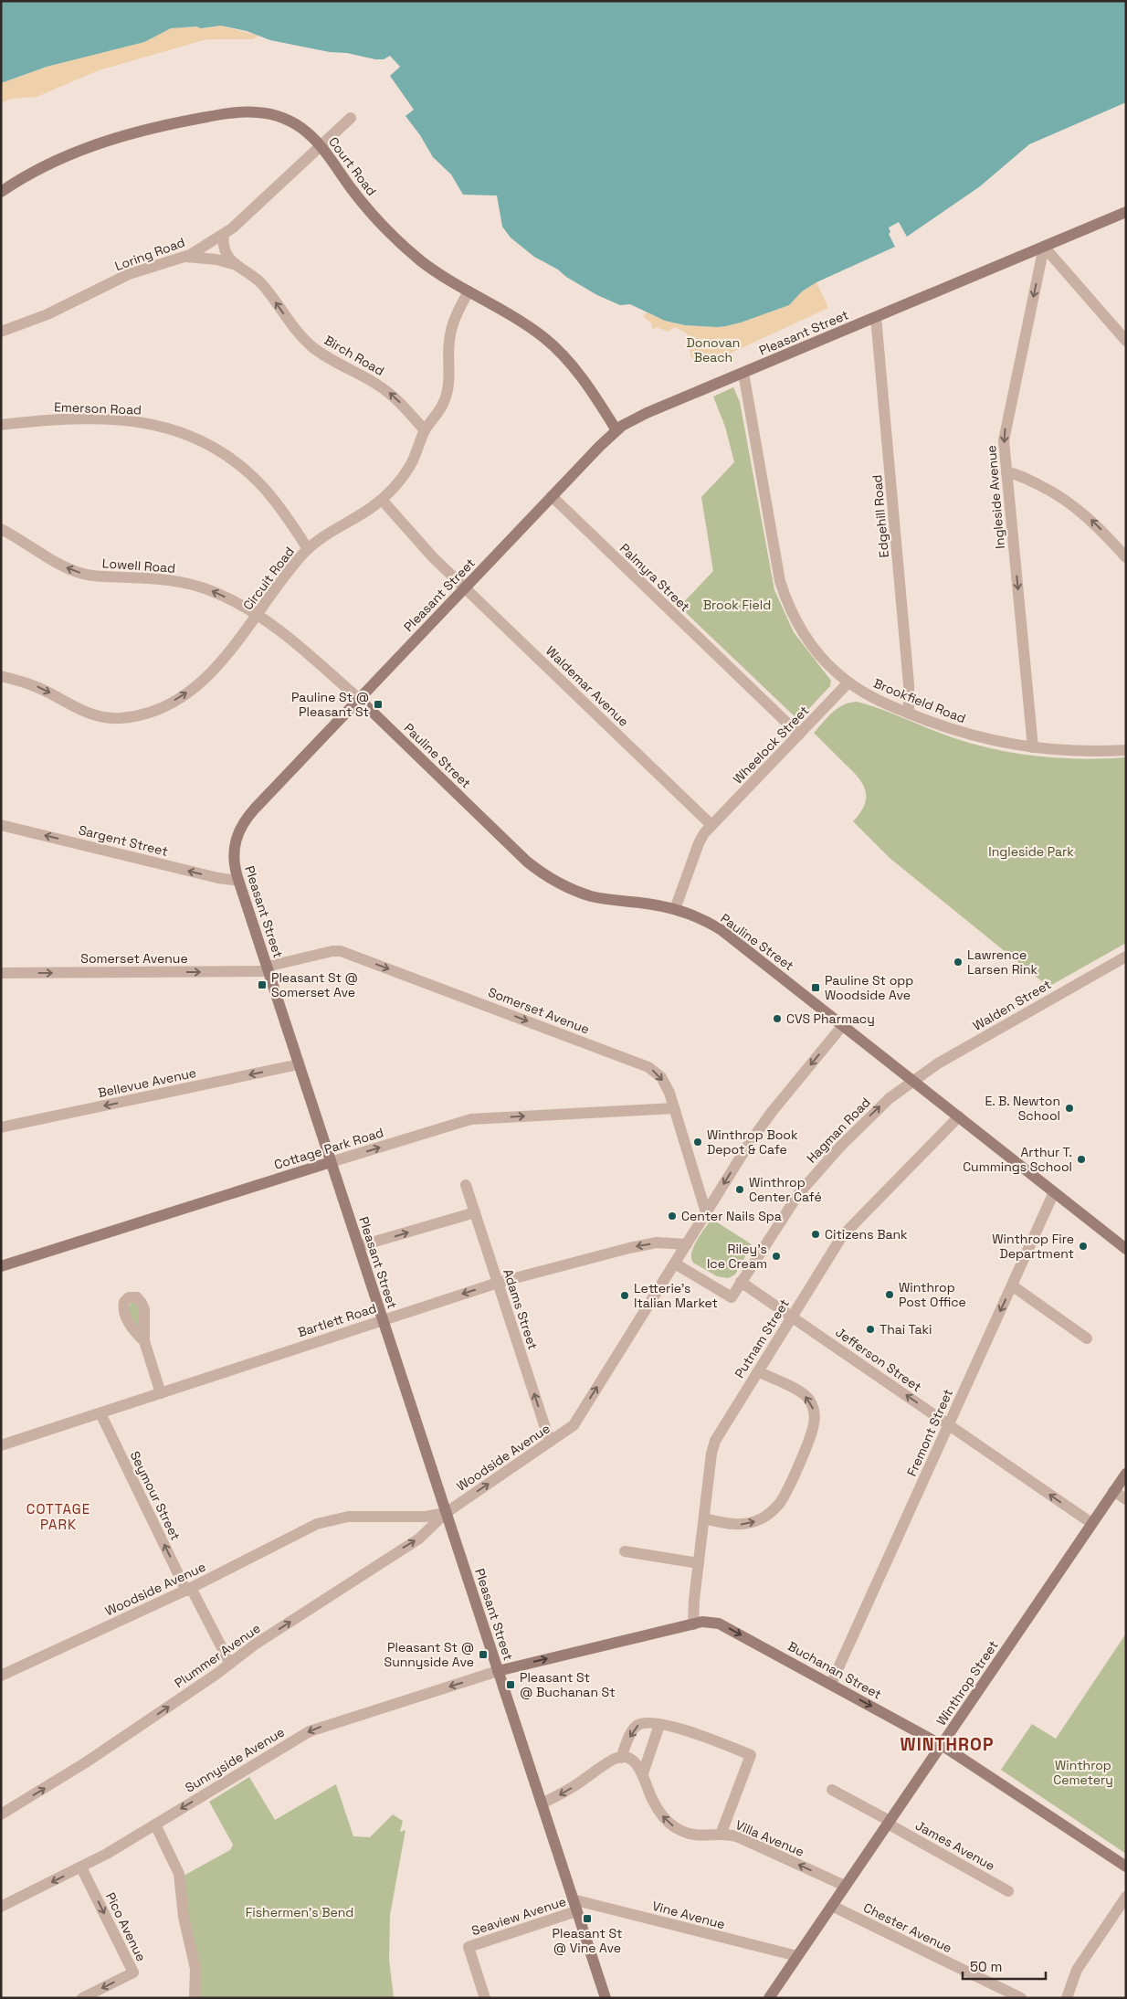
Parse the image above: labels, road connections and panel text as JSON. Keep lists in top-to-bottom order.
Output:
{
  "streets": {
    "main road": [
      "Court Road",
      "Pleasant Street",
      "Pauline Street",
      "Cottage Park Road",
      "Buchanan Street",
      "Winthrop Street"
    ],
    "street": [
      "Loring Road",
      "Birch Road",
      "Emerson Road",
      "Ingleside Avenue",
      "Edgehill Road",
      "Lowell Road",
      "Palmyra Street",
      "Circuit Road",
      "Waldemar Avenue",
      "Brookfield Road",
      "Wheelock Street",
      "Sargent Street",
      "Somerset Avenue",
      "Walden Street",
      "Bellevue Avenue",
      "Hagman Road",
      "Adams Street",
      "Bartlett Road",
      "Putnam Street",
      "Jefferson Street",
      "Fremont Street",
      "Woodside Avenue",
      "Seymour Street",
      "Plummer Avenue",
      "Sunnyside Avenue",
      "Villa Avenue",
      "James Avenue",
      "Vine Avenue",
      "Seaview Avenue",
      "Pico Avenue",
      "Chester Avenue"
    ]
  },
  "crossings": [
    ["Court Road", "Loring Road"],
    ["Court Road", "Pleasant Street"],
    ["Court Road", "Circuit Road"],
    ["Loring Road", "Birch Road"],
    ["Pleasant Street", "Ingleside Avenue"],
    ["Pleasant Street", "Edgehill Road"],
    ["Pleasant Street", "Lowell Road"],
    ["Pleasant Street", "Palmyra Street"],
    ["Pleasant Street", "Waldemar Avenue"],
    ["Pleasant Street", "Brookfield Road"],
    ["Pleasant Street", "Pauline Street"],
    ["Pleasant Street", "Sargent Street"],
    ["Pleasant Street", "Somerset Avenue"],
    ["Pleasant Street", "Bellevue Avenue"],
    ["Pleasant Street", "Cottage Park Road"],
    ["Pleasant Street", "Bartlett Road"],
    ["Pleasant Street", "Woodside Avenue"],
    ["Pleasant Street", "Plummer Avenue"],
    ["Pleasant Street", "Buchanan Street"],
    ["Pleasant Street", "Sunnyside Avenue"],
    ["Pleasant Street", "Vine Avenue"],
    ["Pleasant Street", "Seaview Avenue"],
    ["Birch Road", "Circuit Road"],
    ["Emerson Road", "Circuit Road"],
    ["Ingleside Avenue", "Brookfield Road"],
    ["Edgehill Road", "Brookfield Road"],
    ["Lowell Road", "Circuit Road"],
    ["Lowell Road", "Pauline Street"],
    ["Palmyra Street", "Wheelock Street"],
    ["Circuit Road", "Waldemar Avenue"],
    ["Waldemar Avenue", "Wheelock Street"],
    ["Brookfield Road", "Wheelock Street"],
    ["Pauline Street", "Walden Street"],
    ["Pauline Street", "Hagman Road"],
    ["Pauline Street", "Putnam Street"],
    ["Pauline Street", "Fremont Street"],
    ["Pauline Street", "Woodside Avenue"],
    ["Somerset Avenue", "Cottage Park Road"],
    ["Somerset Avenue", "Woodside Avenue"],
    ["Walden Street", "Hagman Road"],
    ["Hagman Road", "Jefferson Street"],
    ["Hagman Road", "Woodside Avenue"],
    ["Adams Street", "Bartlett Road"],
    ["Adams Street", "Woodside Avenue"],
    ["Bartlett Road", "Woodside Avenue"],
    ["Bartlett Road", "Seymour Street"],
    ["Putnam Street", "Jefferson Street"],
    ["Putnam Street", "Buchanan Street"],
    ["Jefferson Street", "Fremont Street"],
    ["Jefferson Street", "Winthrop Street"],
    ["Fremont Street", "Buchanan Street"],
    ["Woodside Avenue", "Seymour Street"],
    ["Woodside Avenue", "Plummer Avenue"],
    ["Seymour Street", "Plummer Avenue"],
    ["Buchanan Street", "Winthrop Street"],
    ["Buchanan Street", "Sunnyside Avenue"],
    ["Winthrop Street", "Villa Avenue"],
    ["Winthrop Street", "James Avenue"],
    ["Winthrop Street", "Vine Avenue"],
    ["Winthrop Street", "Chester Avenue"],
    ["Sunnyside Avenue", "Pico Avenue"]
  ],
  "one_way": [
    "Birch Road",
    "Ingleside Avenue",
    "Lowell Road",
    "Circuit Road",
    "Sargent Street",
    "Somerset Avenue",
    "Bellevue Avenue",
    "Hagman Road",
    "Adams Street",
    "Jefferson Street",
    "Seymour Street",
    "Plummer Avenue",
    "Buchanan Street",
    "Sunnyside Avenue",
    "Villa Avenue"
  ],
  "districts": ["COTTAGE PARK", "WINTHROP"],
  "parks": [
    "Donovan Beach",
    "Brook Field",
    "Ingleside Park",
    "Winthrop Cemetery",
    "Fishermen's Bend"
  ],
  "places": {
    "transit": [
      "Pauline St @ Pleasant St",
      "Pleasant St @ Somerset Ave",
      "Pauline St opp Woodside Ave",
      "Pleasant St @ Sunnyside Ave",
      "Pleasant St @ Buchanan St",
      "Pleasant St @ Vine Ave"
    ],
    "other": [
      "Lawrence Larsen Rink",
      "CVS Pharmacy",
      "E. B. Newton School",
      "Winthrop Book Depot & Cafe",
      "Arthur T. Cummings School",
      "Winthrop Center Café",
      "Center Nails Spa",
      "Citizens Bank",
      "Winthrop Fire Department",
      "Riley’s Ice Cream",
      "Winthrop Post Office",
      "Letterie's Italian Market",
      "Thai Taki"
    ]
  },
  "scale_bar": "50 m"
}
